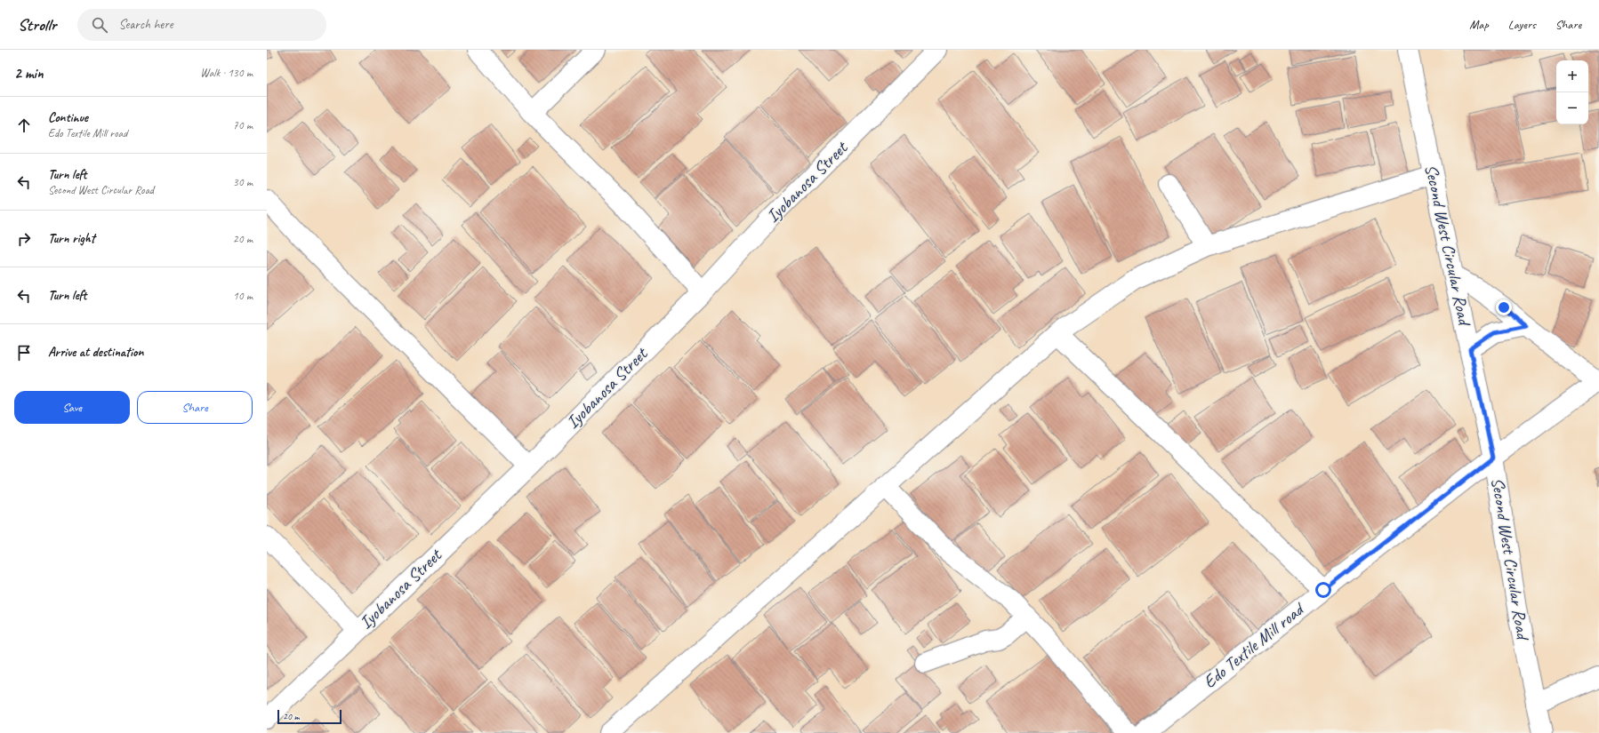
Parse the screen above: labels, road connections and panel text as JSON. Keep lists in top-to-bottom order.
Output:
{
  "streets": {
    "street": ["Iyobanosa Street", "Second West Circular Road", "Edo Textile Mill road"]
  },
  "crossings": [
    ["Second West Circular Road", "Edo Textile Mill road"]
  ],
  "scale_bar": "20 m",
  "page": {
    "header": "Strollr",
    "search": "Search here",
    "nav": ["Map", "Layers", "Share"],
    "heading": ["2 min", "Walk · 130 m"],
    "map_buttons": ["+", "−"],
    "list": [
      ["Continue", "Edo Textile Mill road", "70 m"],
      ["Turn left", "Second West Circular Road", "30 m"],
      ["Turn right", "20 m"],
      ["Turn left", "10 m"],
      "Arrive at destination"
    ],
    "buttons": ["Save", "Share"],
    "scale": "20 m"
  }
}
